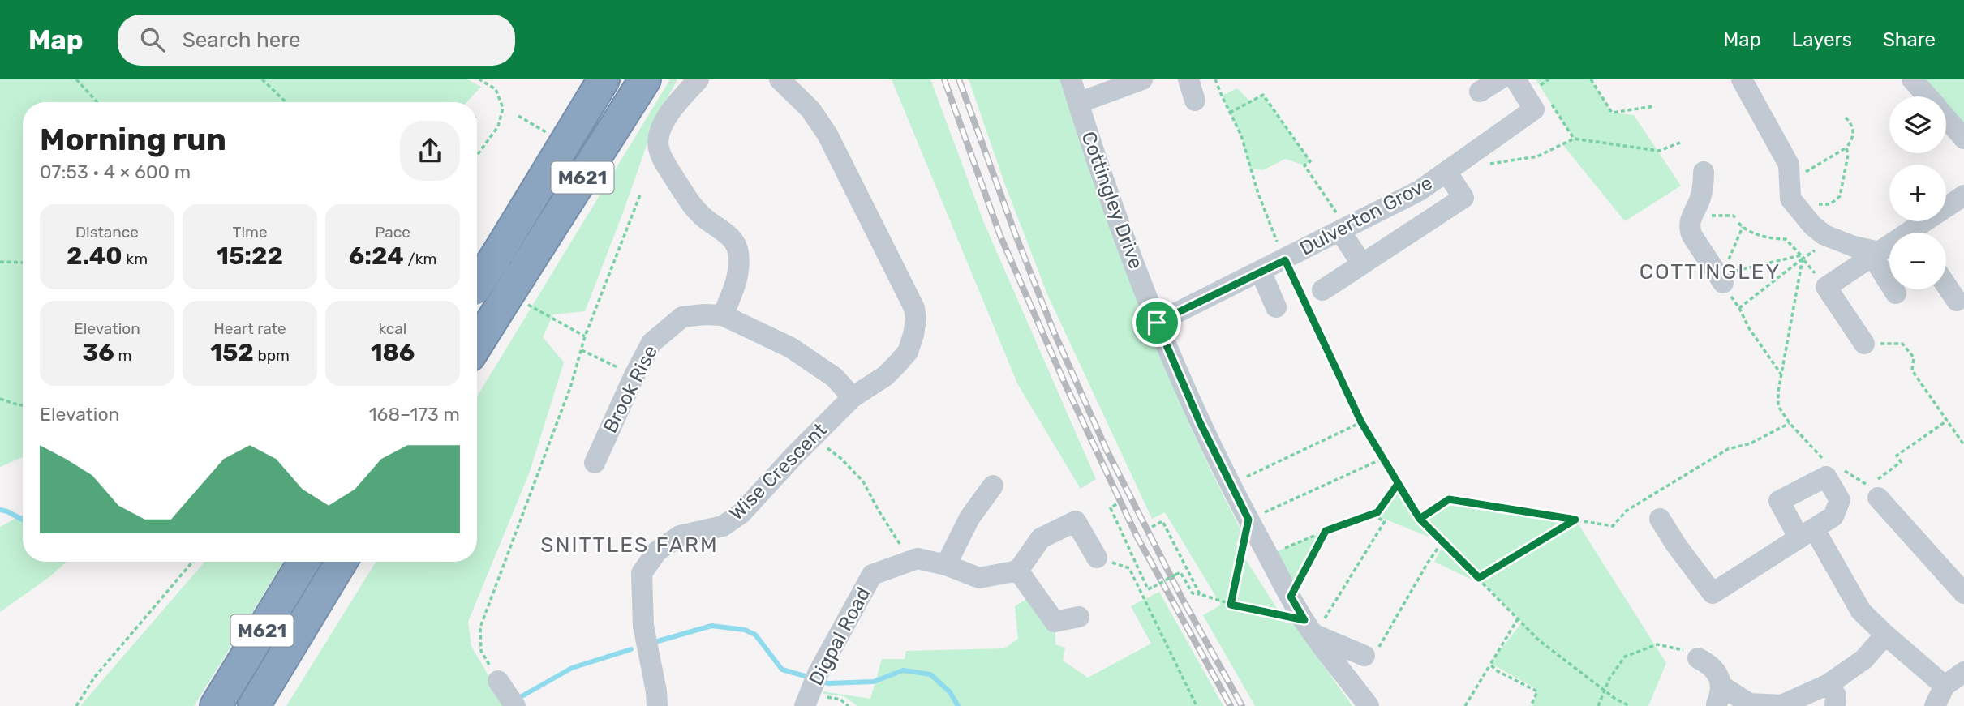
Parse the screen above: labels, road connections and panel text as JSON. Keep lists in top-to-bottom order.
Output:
{
  "streets": {
    "highway": ["M621"],
    "street": [
      "Cottingley Drive",
      "Dulverton Grove",
      "Brook Rise",
      "Wise Crescent",
      "Digpal Road"
    ]
  },
  "crossings": [
    ["Cottingley Drive", "Dulverton Grove"],
    ["Brook Rise", "Wise Crescent"]
  ],
  "districts": ["COTTINGLEY", "SNITTLES FARM"],
  "page": {
    "header": "Map",
    "search": "Search here",
    "nav": ["Map", "Layers", "Share"],
    "map_buttons": ["+", "−"],
    "heading": ["Morning run", "07:53 · 4 × 600 m"],
    "stats": [
      ["Distance", "2.40 km"],
      ["Time", "15:22"],
      ["Pace", "6:24 /km"],
      ["Elevation", "36 m"],
      ["Heart rate", "152 bpm"],
      ["kcal", "186"]
    ],
    "chart": ["Elevation", "168–173 m"]
  }
}
